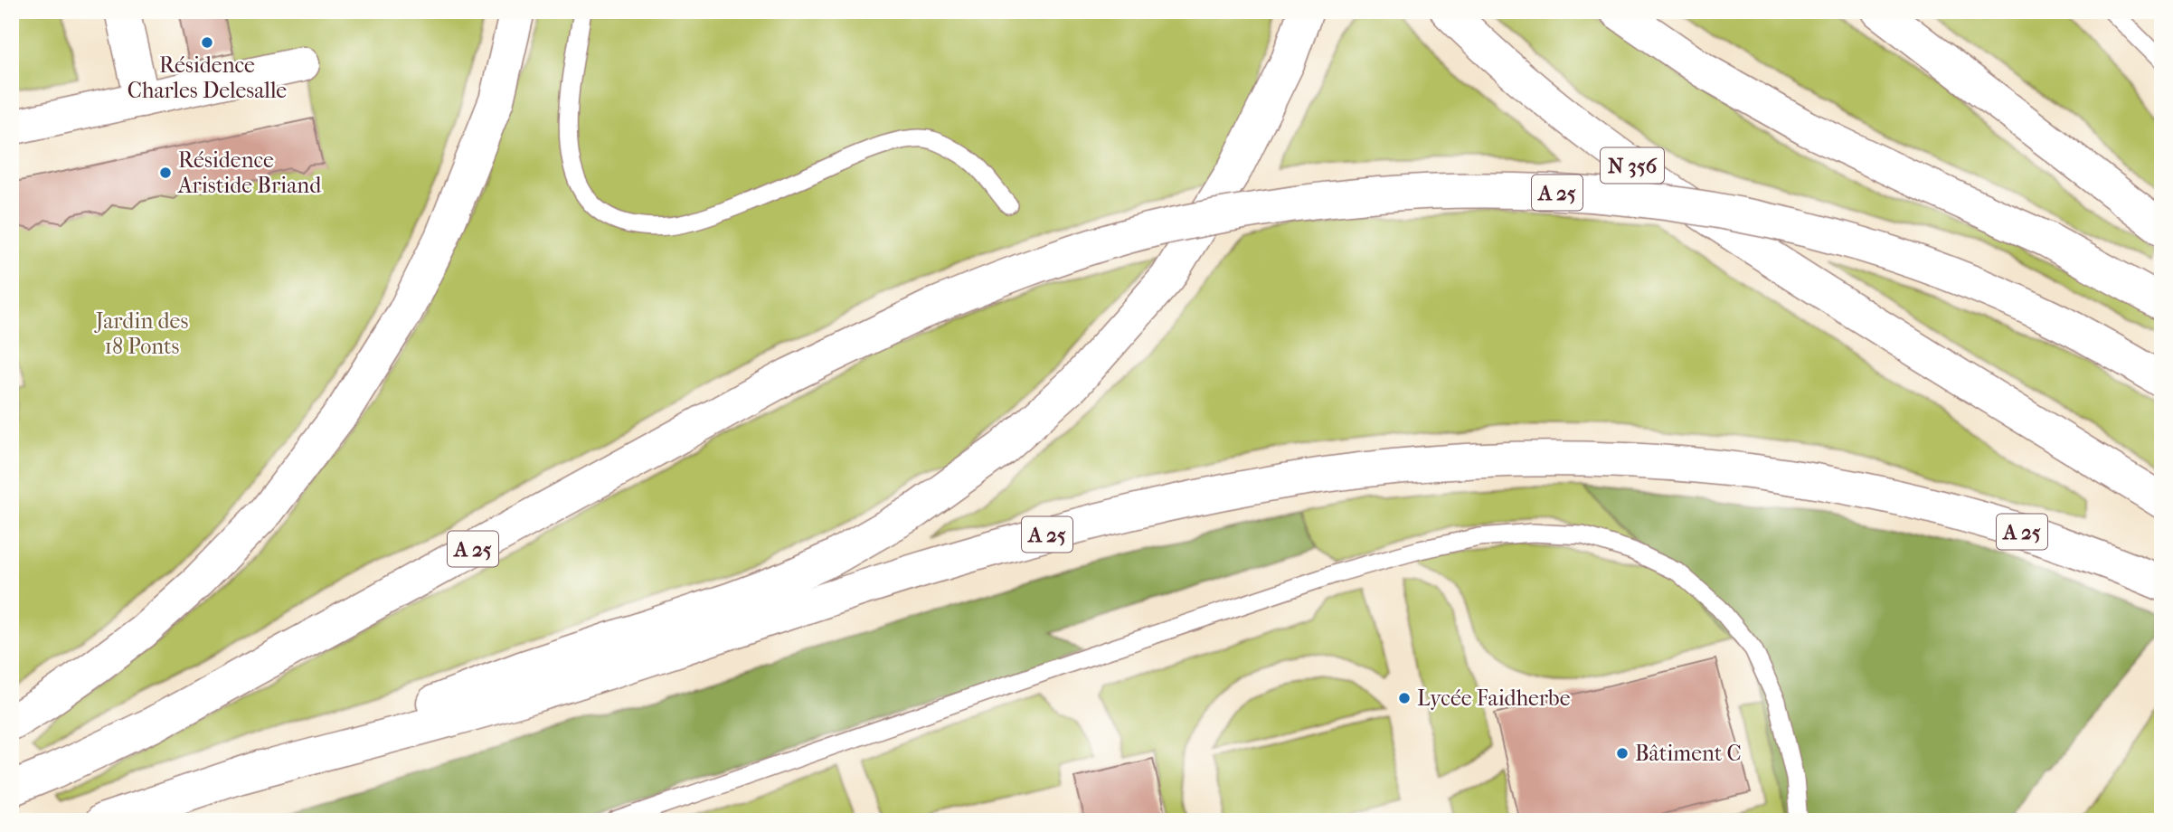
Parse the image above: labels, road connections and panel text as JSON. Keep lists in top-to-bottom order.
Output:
{
  "streets": {
    "main road": ["N 356", "A 25"]
  },
  "parks": ["Jardin des 18 Ponts"],
  "places": [
    "Résidence Charles Delesalle",
    "Résidence Aristide Briand",
    "Lycée Faidherbe",
    "Bâtiment C"
  ]
}
